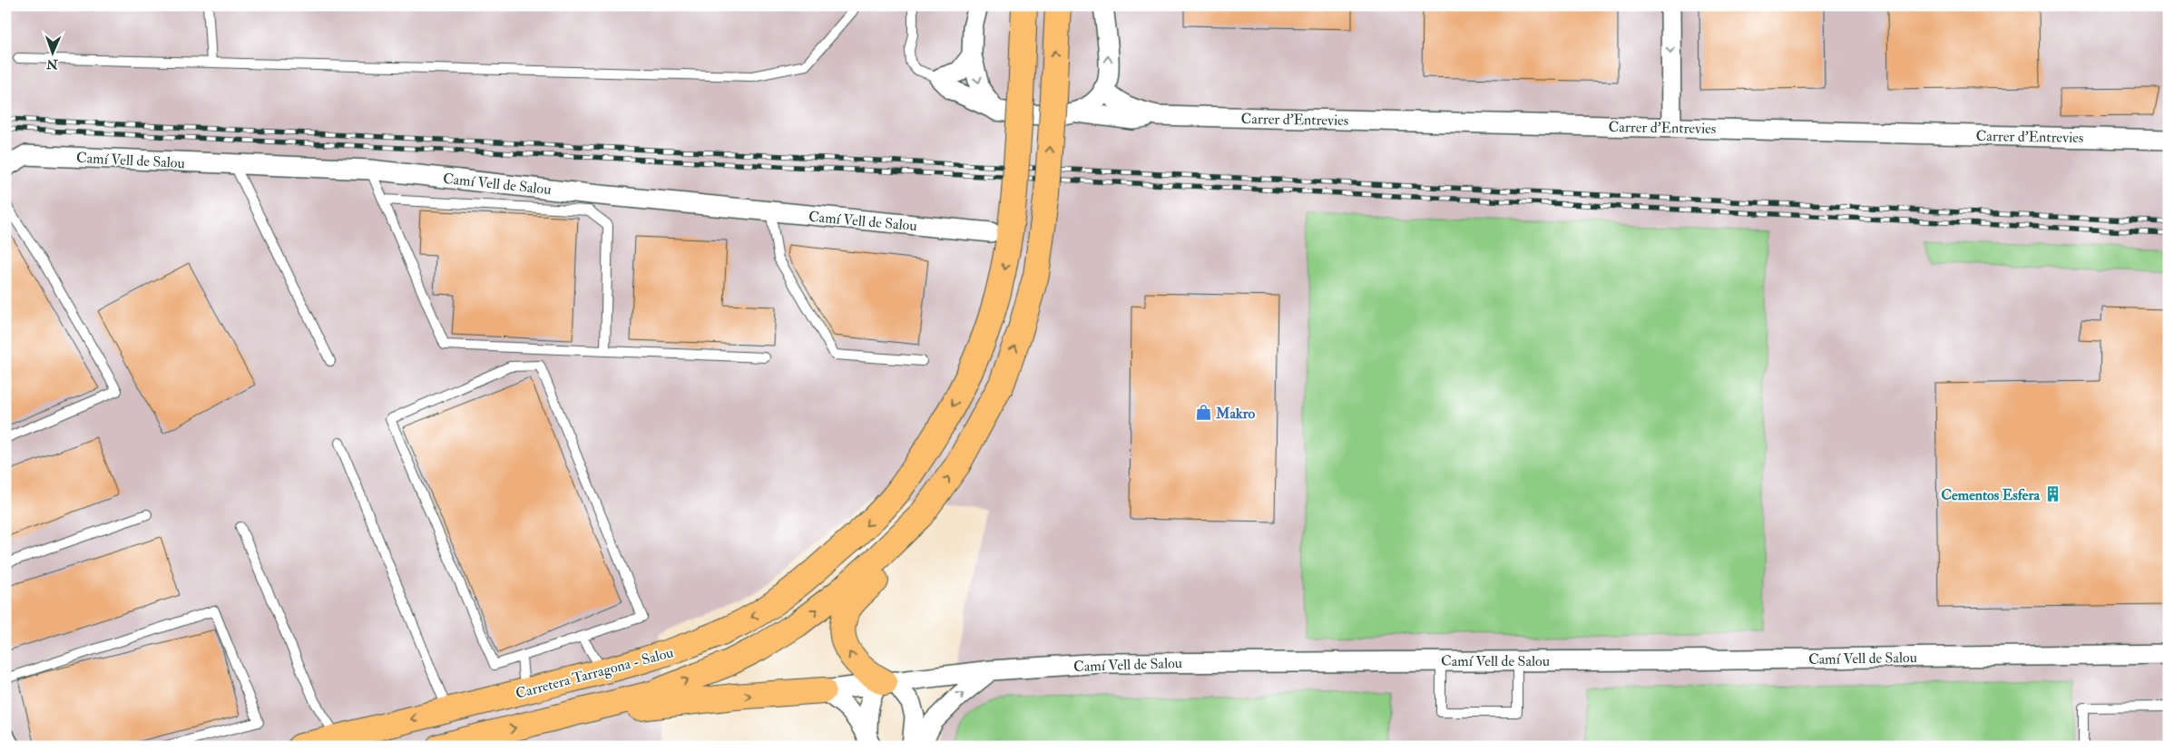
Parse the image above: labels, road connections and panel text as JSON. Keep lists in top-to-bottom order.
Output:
{
  "streets": {
    "highway": ["Carretera Tarragona - Salou"],
    "street": ["Carrer d'Entrevies", "Camí Vell de Salou"]
  },
  "crossings": [
    ["Camí Vell de Salou", "Carretera Tarragona - Salou"]
  ],
  "places": {
    "shop": ["Makro"],
    "building": ["Cementos Esfera"]
  },
  "north": "bottom"
}
